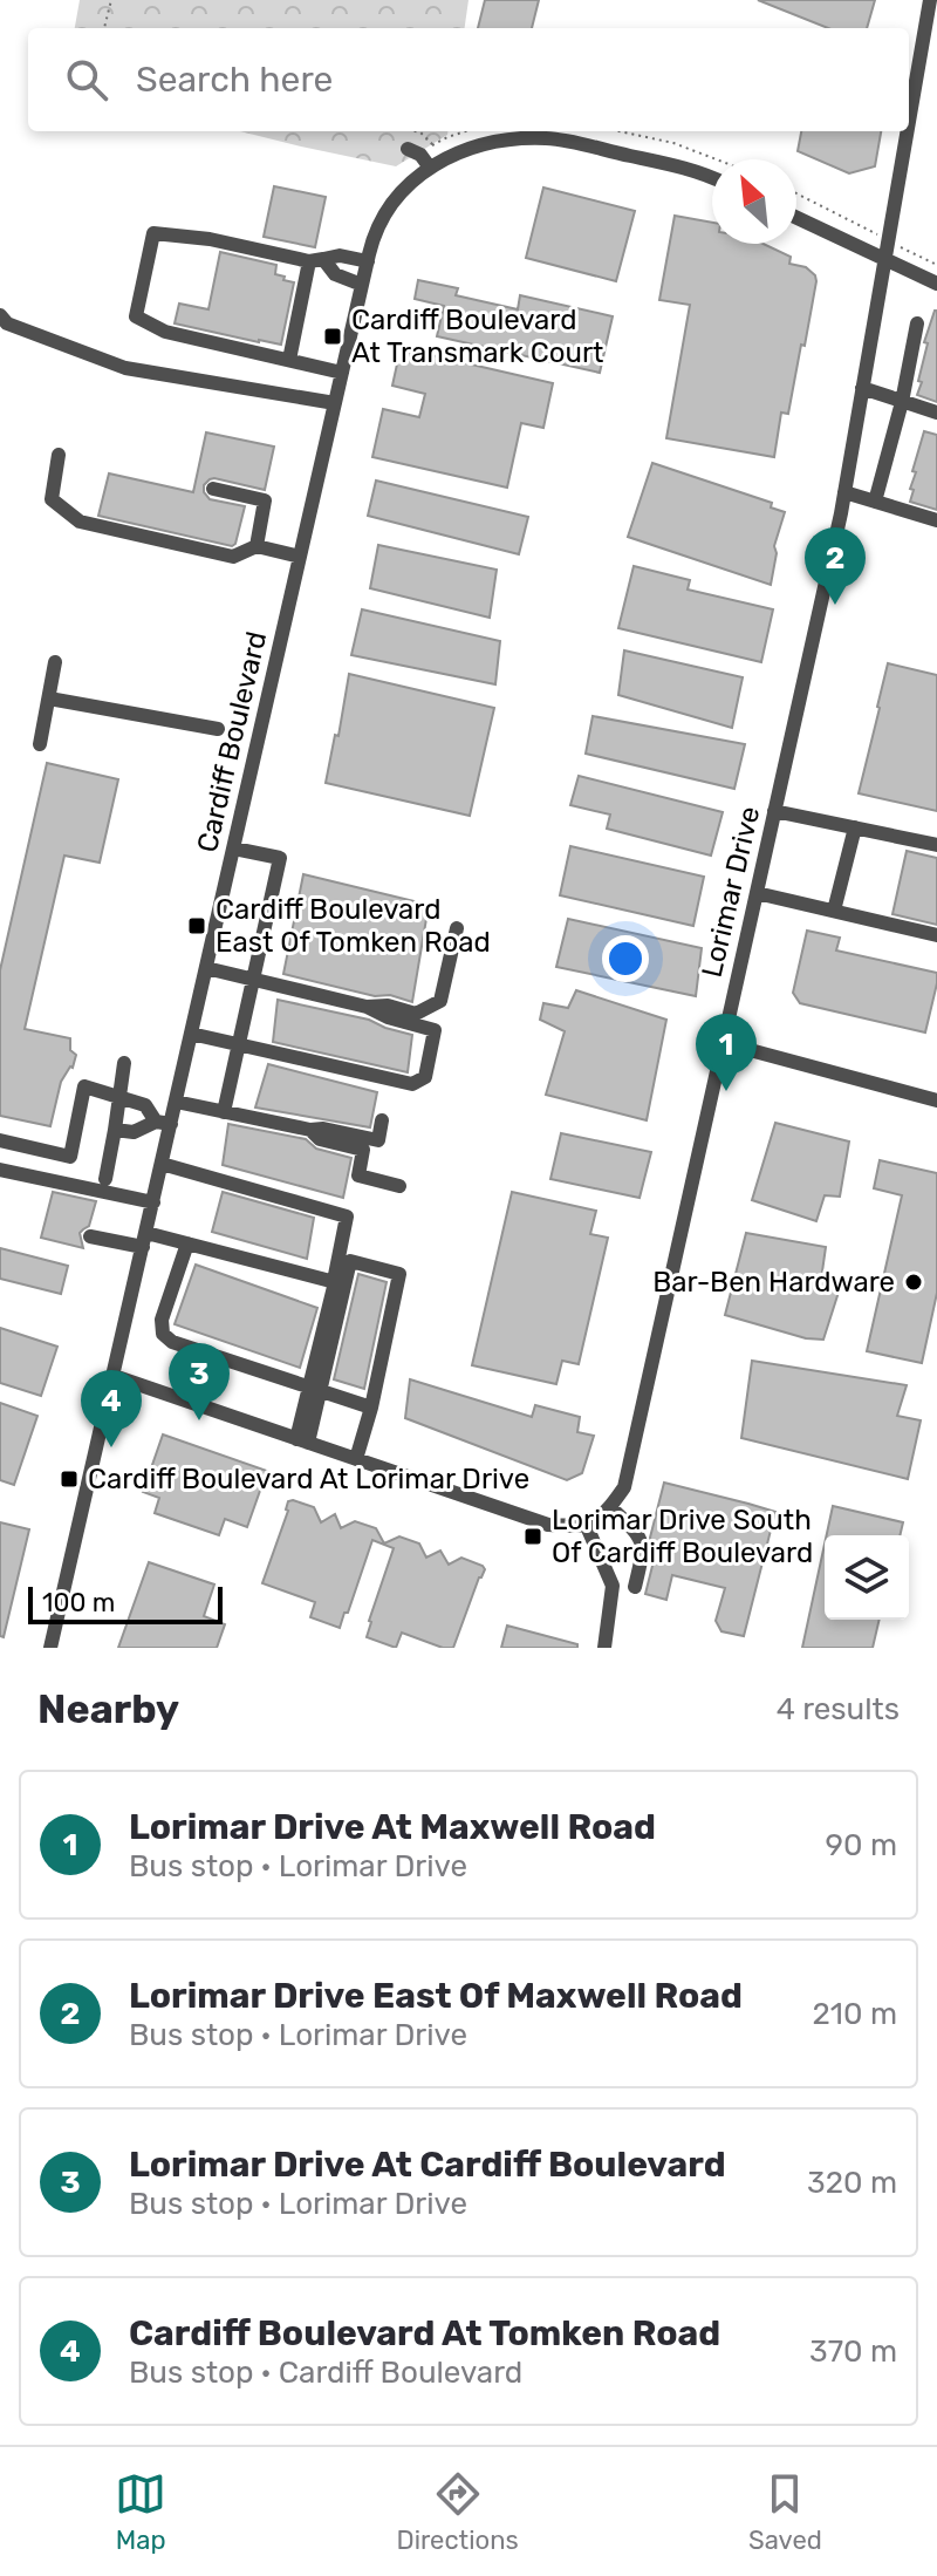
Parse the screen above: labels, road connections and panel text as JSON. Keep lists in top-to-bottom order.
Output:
{
  "streets": {
    "street": ["Cardiff Boulevard", "Lorimar Drive"]
  },
  "places": {
    "transit": [
      "Cardiff Boulevard At Transmark Court",
      "Cardiff Boulevard East Of Tomken Road",
      "Cardiff Boulevard At Lorimar Drive",
      "Lorimar Drive South Of Cardiff Boulevard"
    ],
    "other": ["Bar-Ben Hardware"]
  },
  "scale_bar": "100 m",
  "north": "top left",
  "page": {
    "search": "Search here",
    "pins": [
      "2",
      "1",
      "3",
      "4"
    ],
    "scale": "100 m",
    "heading": ["Nearby", "4 results"],
    "list": [
      {
        "mark": "1",
        "name": "Lorimar Drive At Maxwell Road",
        "note": "Bus stop · Lorimar Drive",
        "value": "90 m"
      },
      {
        "mark": "2",
        "name": "Lorimar Drive East Of Maxwell Road",
        "note": "Bus stop · Lorimar Drive",
        "value": "210 m"
      },
      {
        "mark": "3",
        "name": "Lorimar Drive At Cardiff Boulevard",
        "note": "Bus stop · Lorimar Drive",
        "value": "320 m"
      },
      {
        "mark": "4",
        "name": "Cardiff Boulevard At Tomken Road",
        "note": "Bus stop · Cardiff Boulevard",
        "value": "370 m"
      }
    ],
    "nav": ["Map", "Directions", "Saved"]
  }
}
